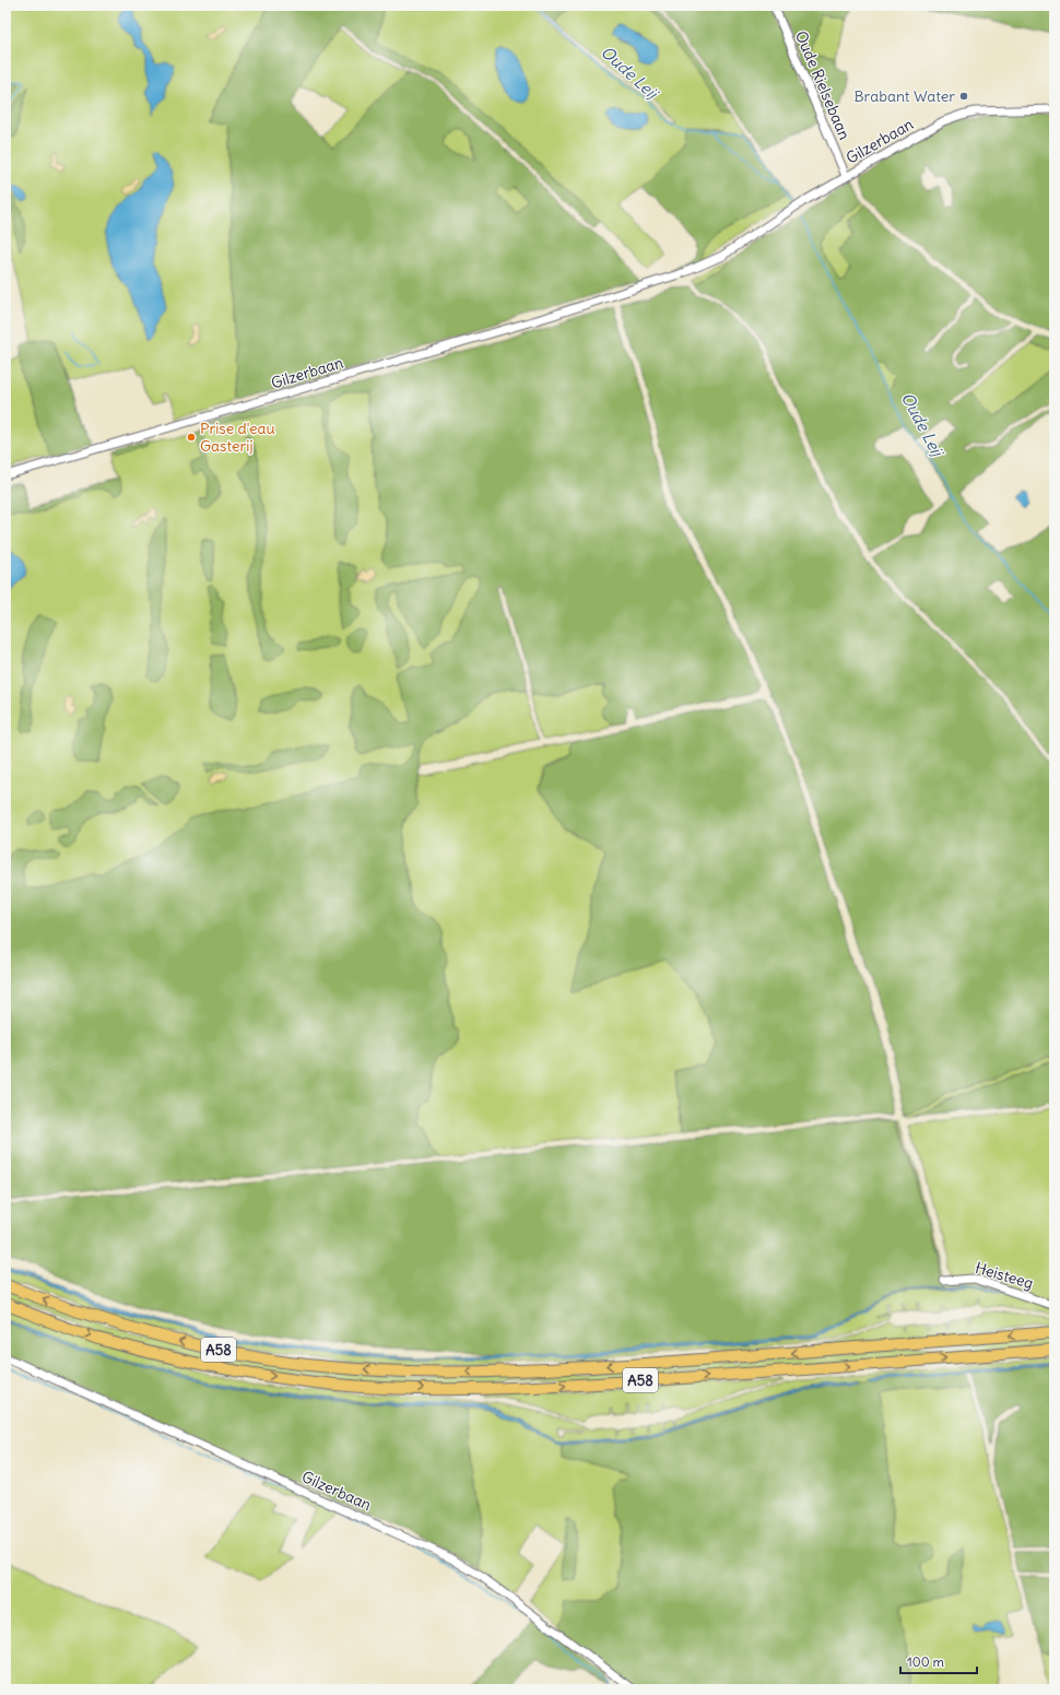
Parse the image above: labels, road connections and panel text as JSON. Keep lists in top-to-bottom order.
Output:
{
  "streets": {
    "highway": ["A58"],
    "street": ["Oude Rielsebaan", "Gilzerbaan", "Heisteeg"]
  },
  "crossings": [
    ["Oude Rielsebaan", "Gilzerbaan"]
  ],
  "water": ["Oude Leij"],
  "places": ["Brabant Water", "Prise d'eau Gasterij"],
  "scale_bar": "100 m"
}
